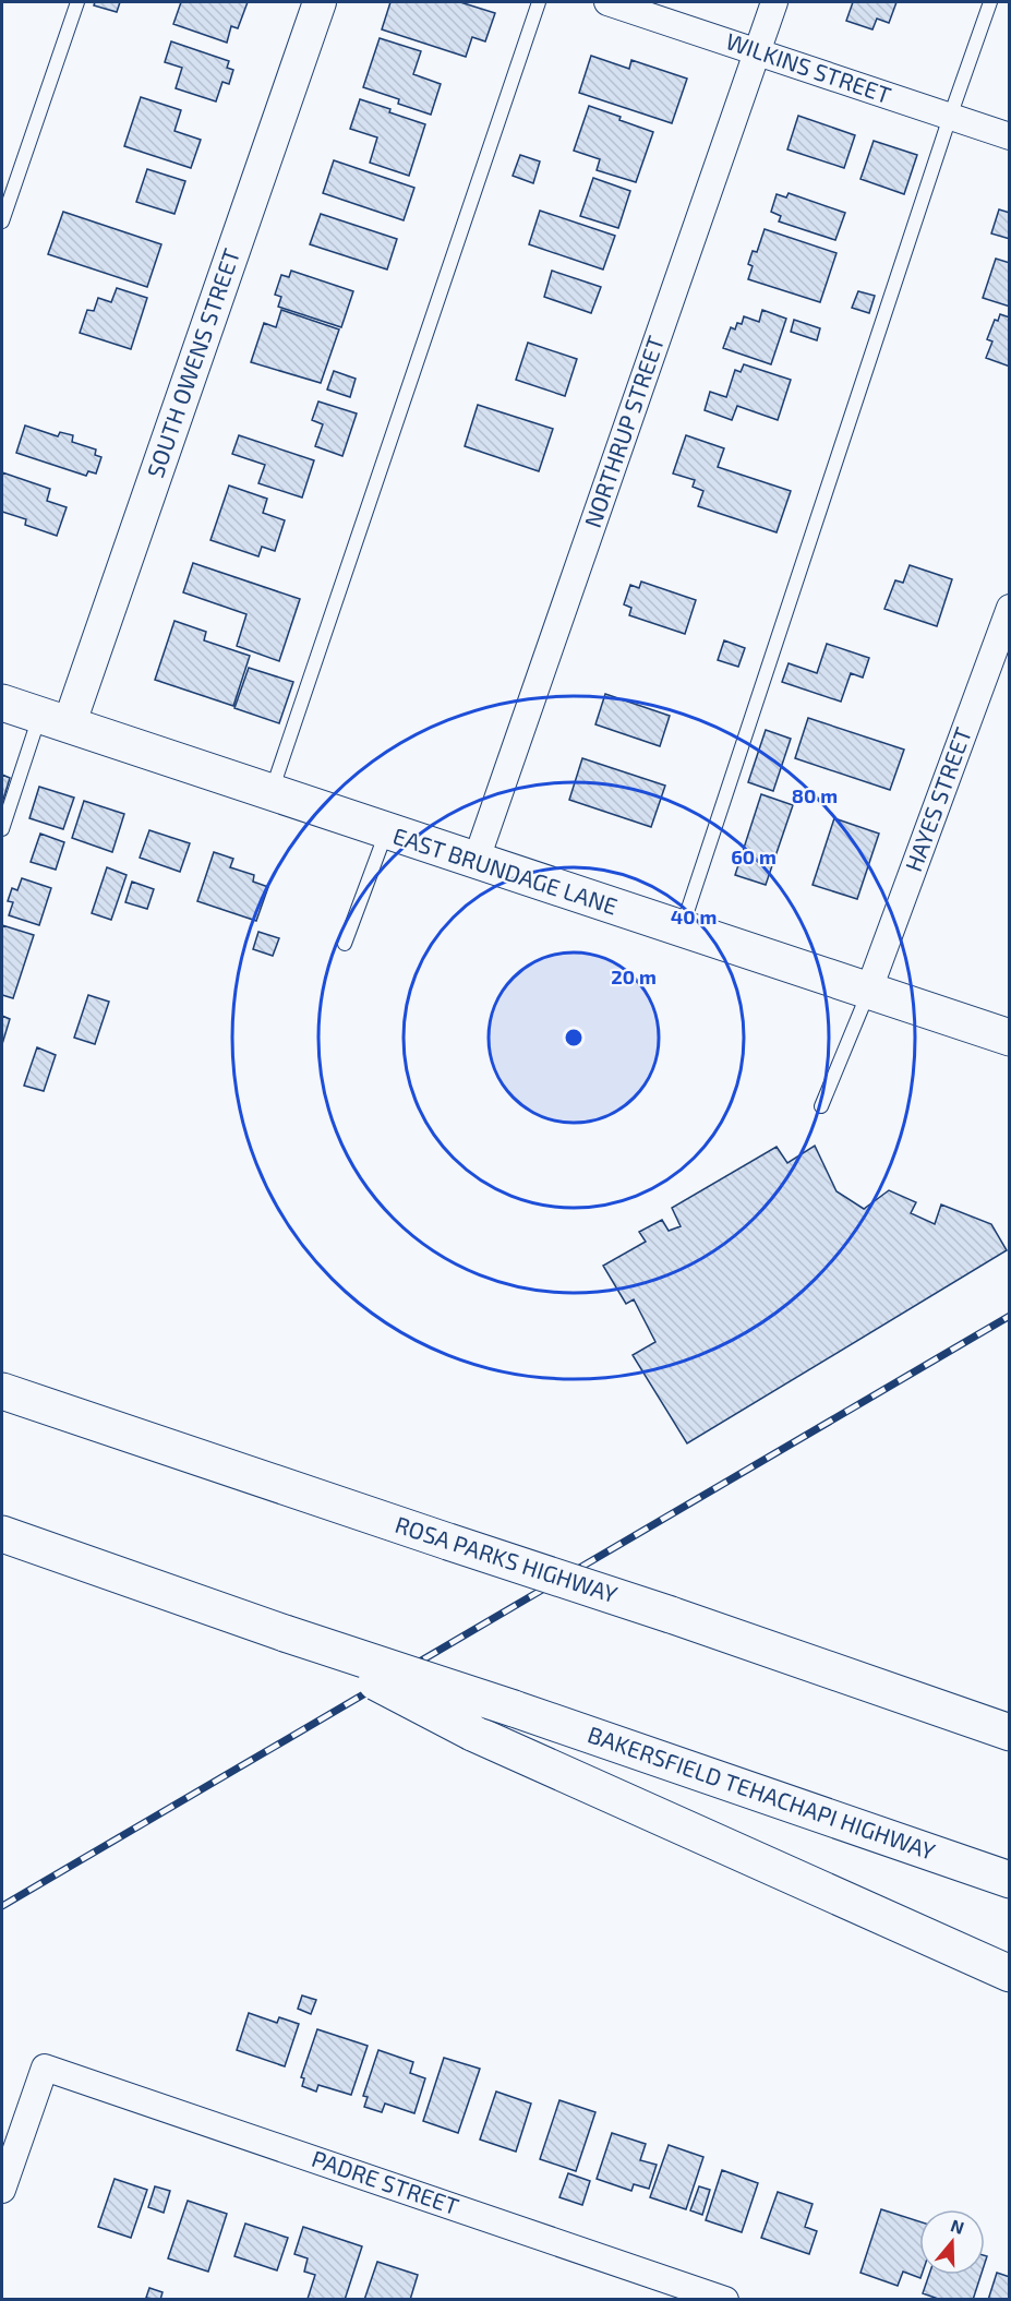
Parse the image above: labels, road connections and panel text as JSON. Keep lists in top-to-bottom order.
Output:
{
  "streets": {
    "main road": ["EAST BRUNDAGE LANE", "ROSA PARKS HIGHWAY", "BAKERSFIELD TEHACHAPI HIGHWAY"],
    "street": [
      "WILKINS STREET",
      "SOUTH OWENS STREET",
      "NORTHRUP STREET",
      "HAYES STREET",
      "PADRE STREET"
    ]
  },
  "crossings": [
    ["WILKINS STREET", "NORTHRUP STREET"],
    ["SOUTH OWENS STREET", "EAST BRUNDAGE LANE"],
    ["NORTHRUP STREET", "EAST BRUNDAGE LANE"],
    ["HAYES STREET", "EAST BRUNDAGE LANE"]
  ],
  "north": "top",
  "rings": [
    "80 m",
    "60 m",
    "40 m",
    "20 m"
  ]
}
